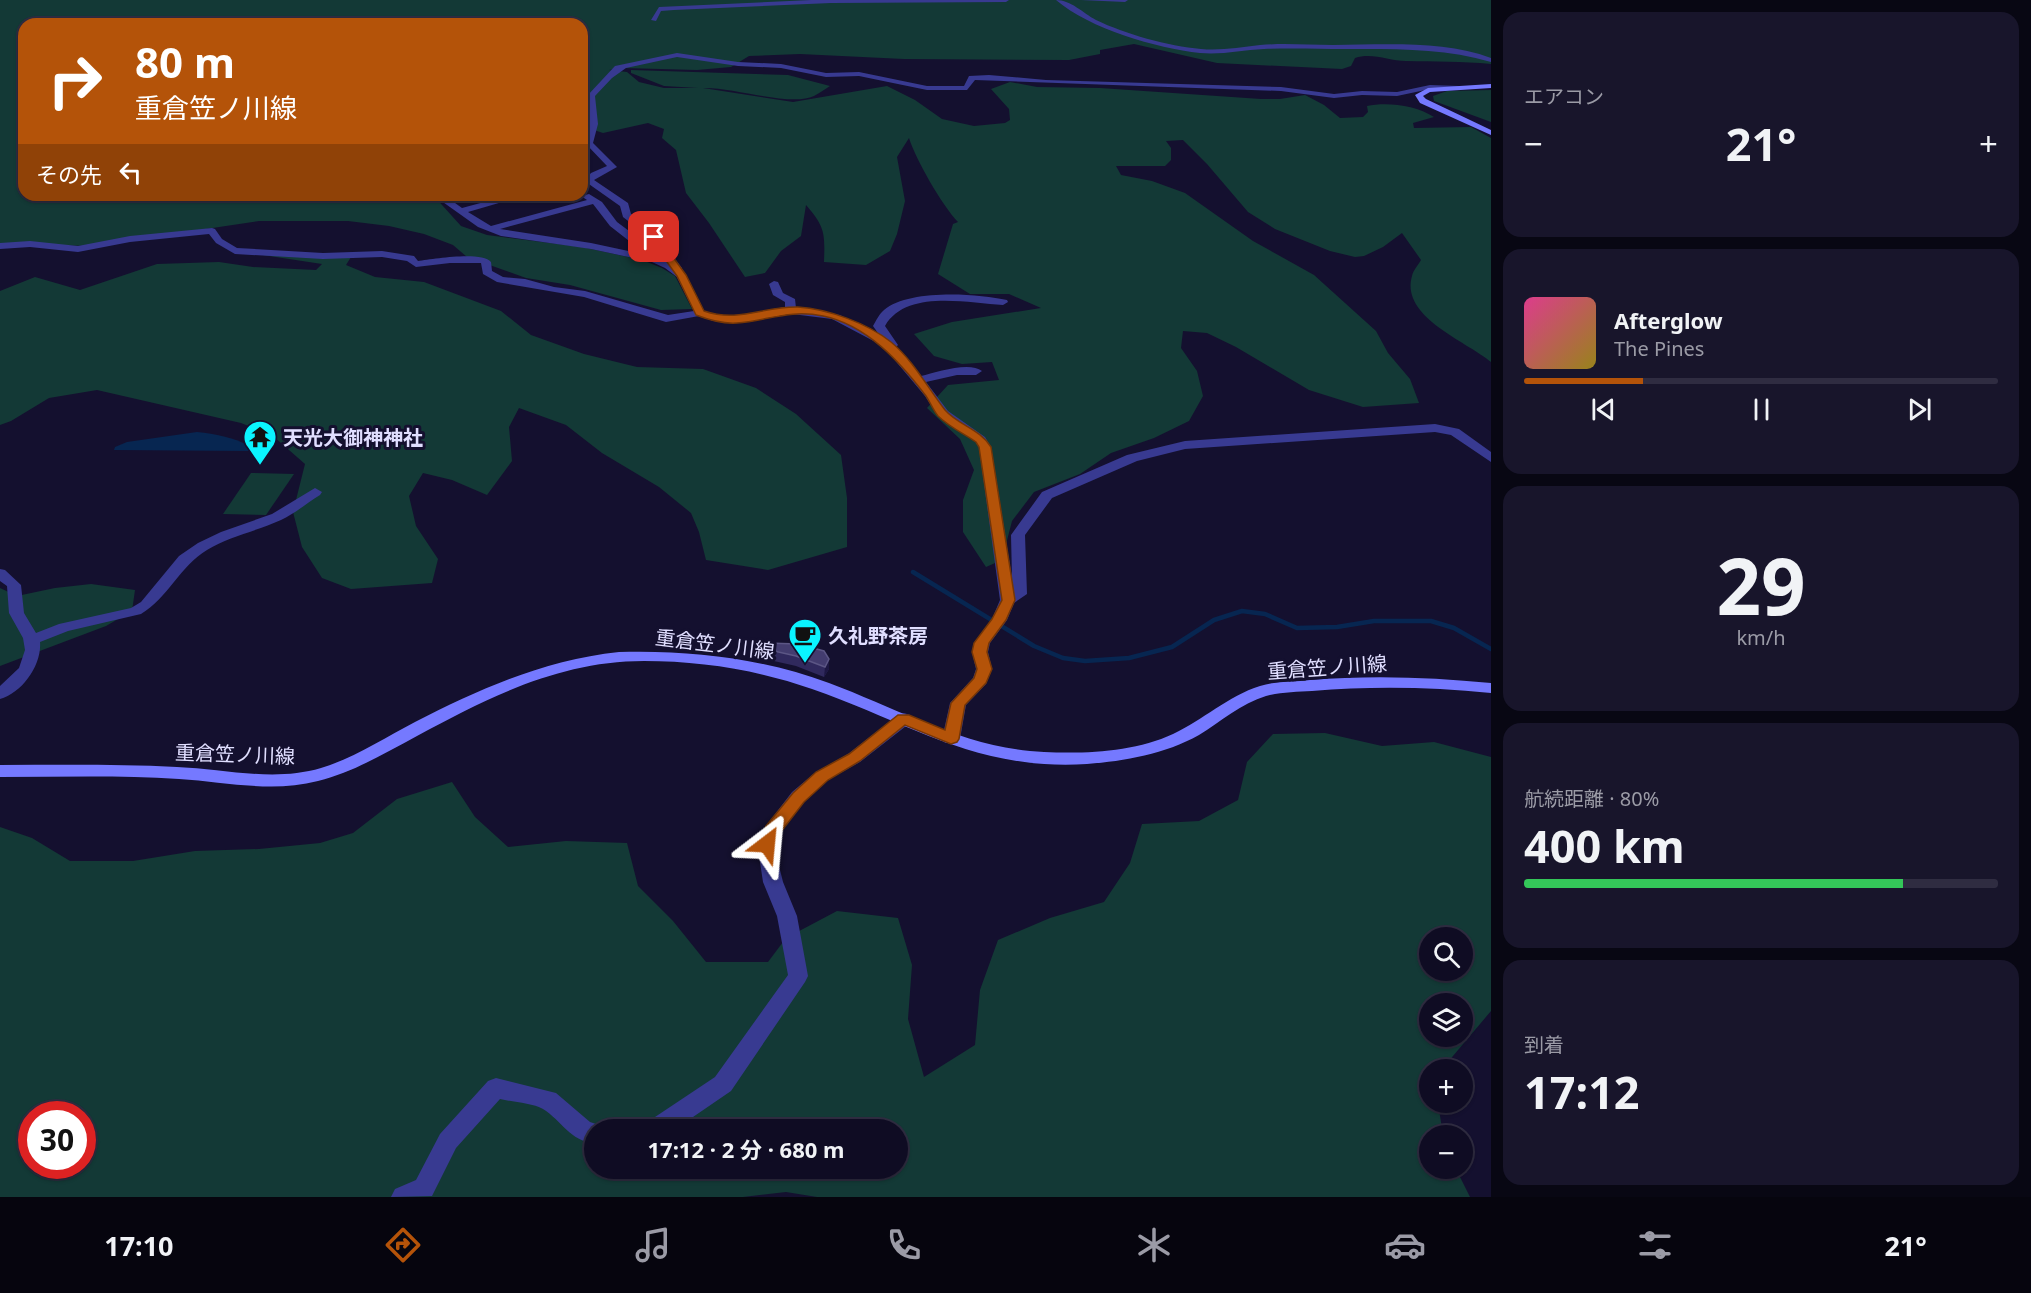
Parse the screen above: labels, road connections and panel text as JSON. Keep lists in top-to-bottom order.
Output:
{
  "streets": {
    "main road": ["重倉笠ノ川線"]
  },
  "places": {
    "temple": ["天光大御神神社"],
    "cafe": ["久礼野茶房"]
  },
  "page": {
    "tile": [
      "エアコン",
      ["29", "km/h"],
      ["航続距離 · 80%", "400 km"],
      ["到着", "17:12"]
    ],
    "turn": ["80 m", "重倉笠ノ川線"],
    "heat": ["−", "21°", "+"],
    "then": "その先",
    "song": ["Afterglow", "The Pines"],
    "map_buttons": ["+", "−"],
    "limit": "30",
    "trip": "17:12 · 2 分 · 680 m",
    "tabs": ["17:10", "21°"]
  }
}
